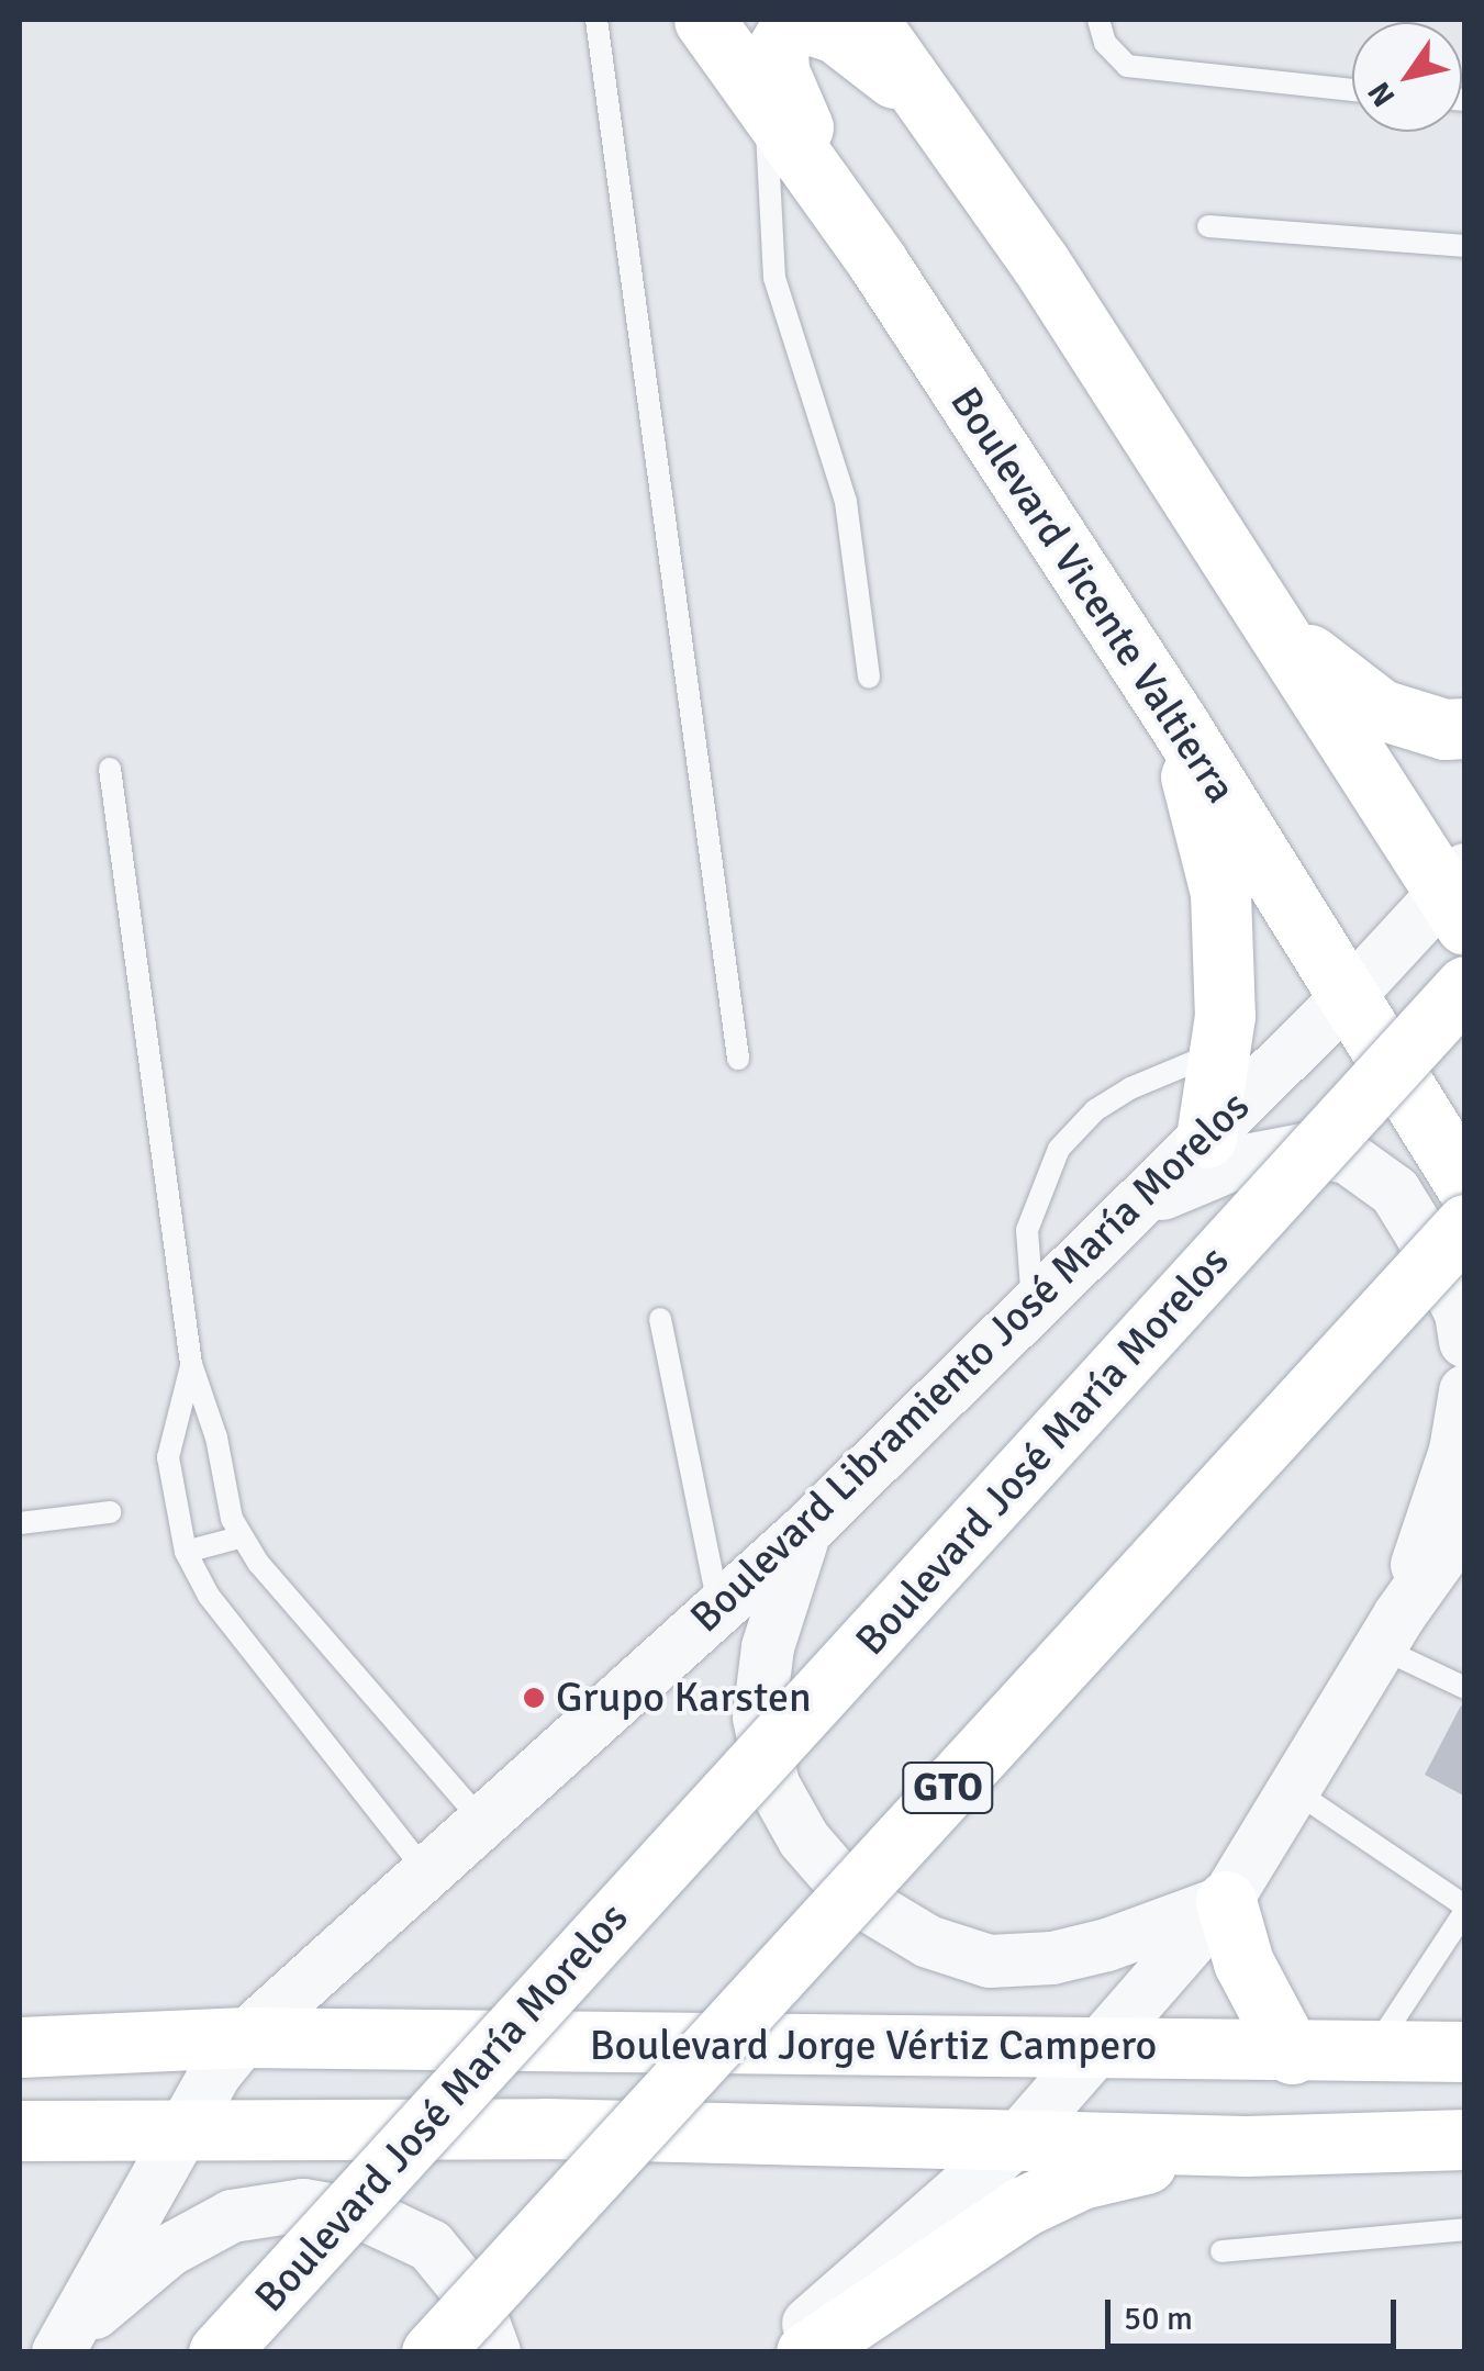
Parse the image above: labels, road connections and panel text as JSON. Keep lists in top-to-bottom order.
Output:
{
  "streets": {
    "main road": [
      "Boulevard Vicente Valtierra",
      "Boulevard José María Morelos",
      "GTO",
      "Boulevard Jorge Vértiz Campero"
    ],
    "street": ["Boulevard Libramiento José María Morelos"]
  },
  "crossings": [
    ["Boulevard Vicente Valtierra", "Boulevard Libramiento José María Morelos"],
    ["Boulevard Libramiento José María Morelos", "Boulevard Jorge Vértiz Campero"]
  ],
  "places": ["Grupo Karsten"],
  "scale_bar": "50 m",
  "north": "bottom left"
}
